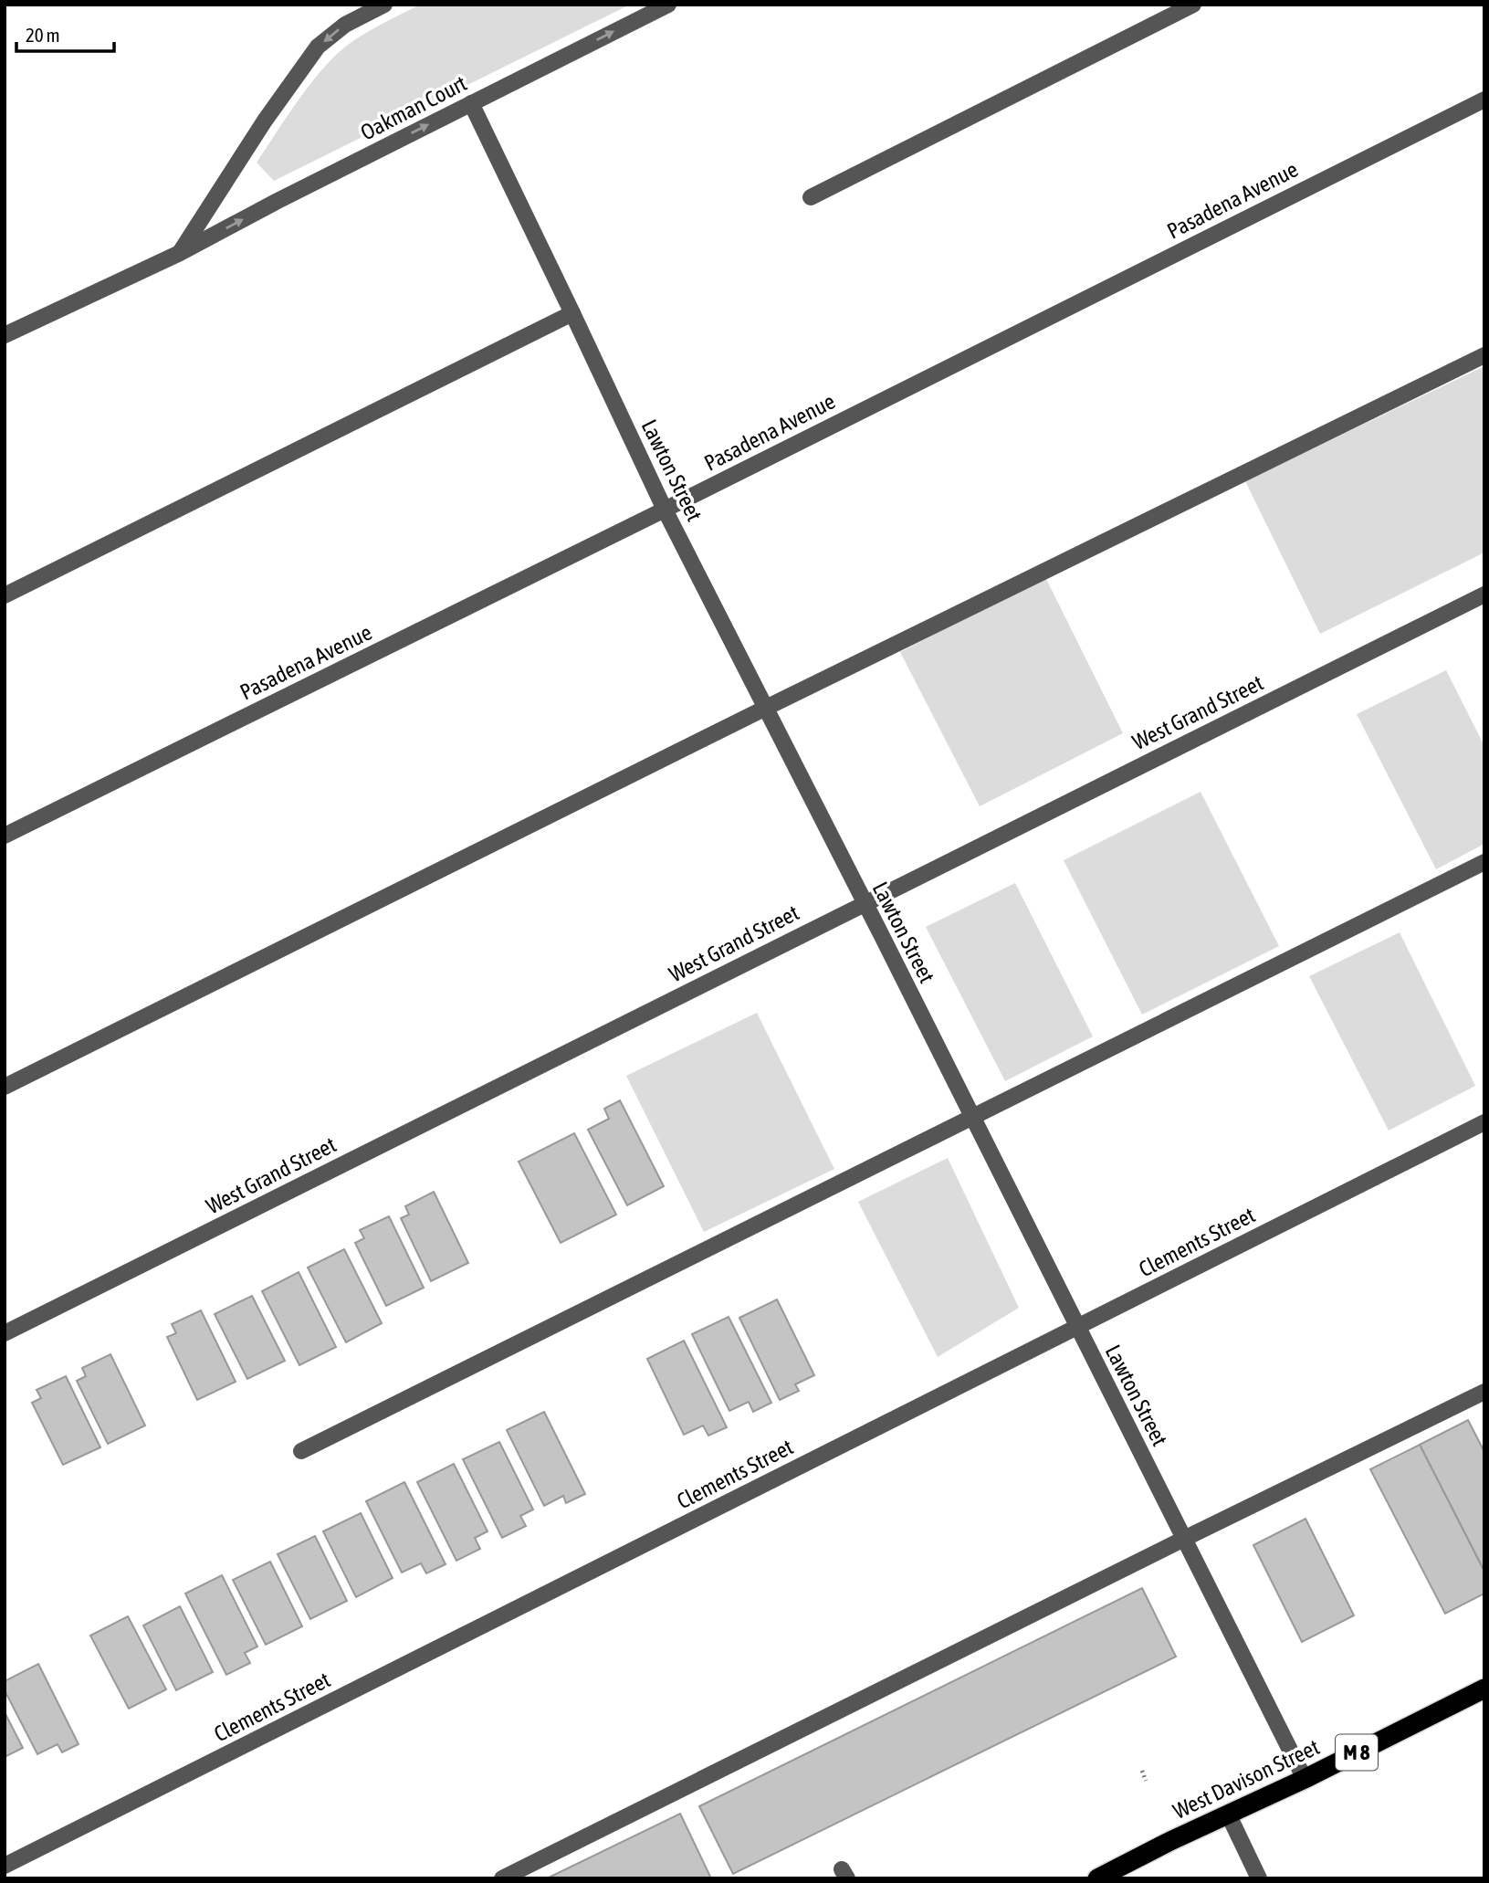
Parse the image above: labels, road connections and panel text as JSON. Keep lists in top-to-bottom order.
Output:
{
  "streets": {
    "highway": ["M 8", "West Davison Street"],
    "street": [
      "Oakman Court",
      "Pasadena Avenue",
      "Lawton Street",
      "West Grand Street",
      "Clements Street"
    ]
  },
  "crossings": [
    ["Oakman Court", "Lawton Street"],
    ["Pasadena Avenue", "Lawton Street"],
    ["Lawton Street", "West Grand Street"],
    ["Lawton Street", "Clements Street"],
    ["Lawton Street", "West Davison Street"]
  ],
  "scale_bar": "20 m"
}
